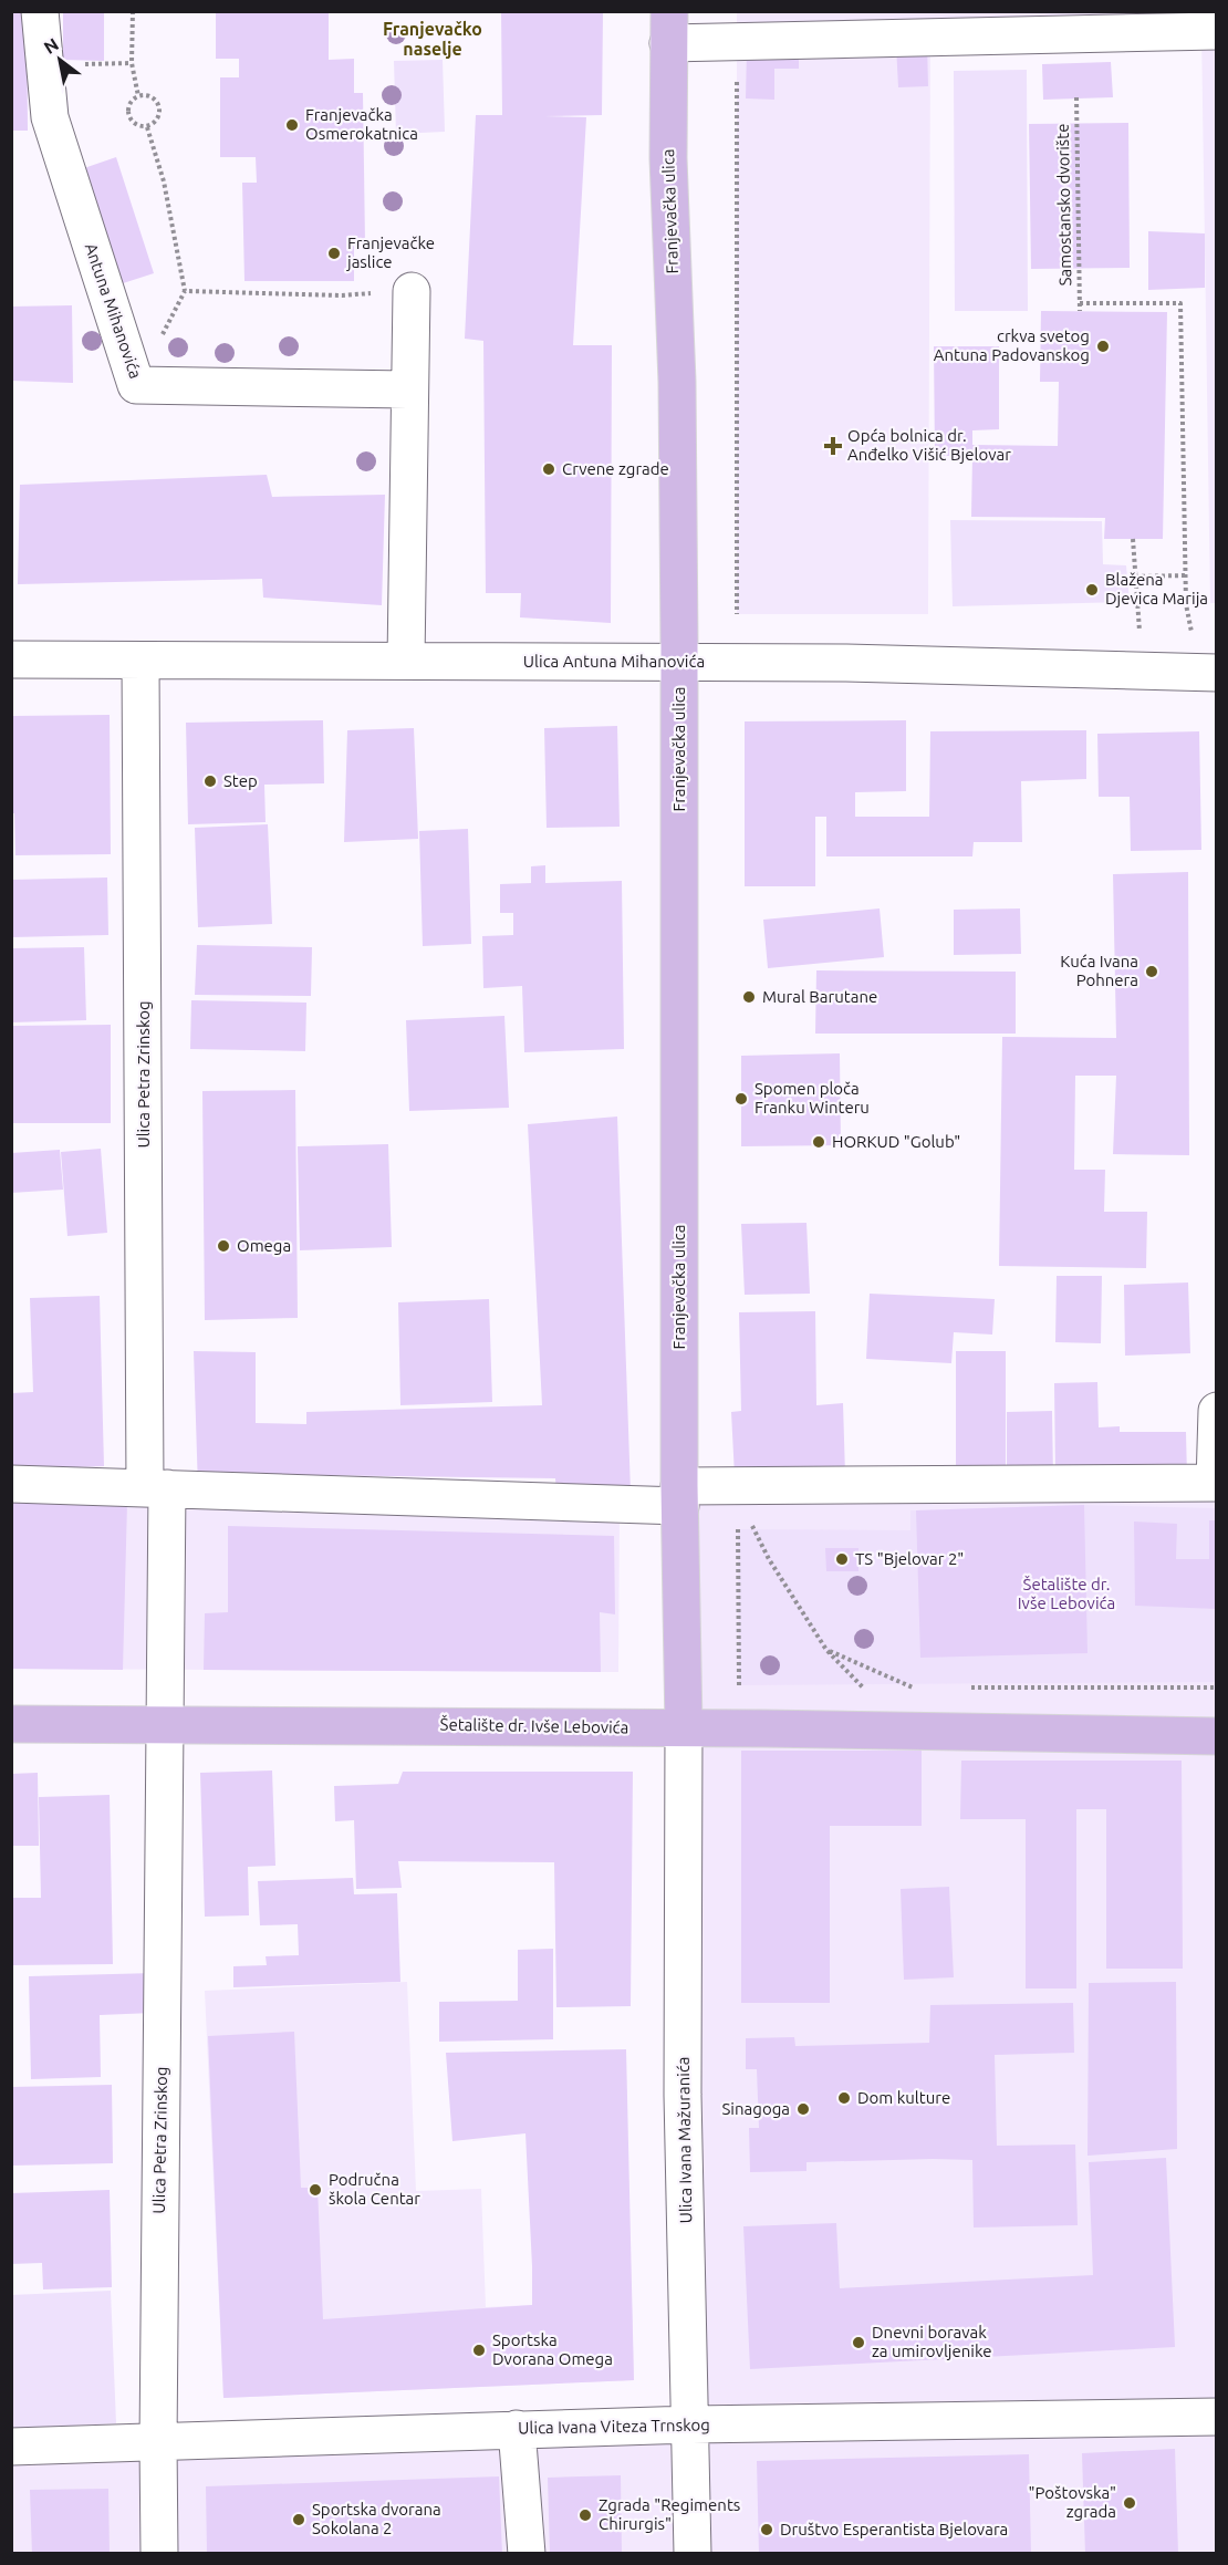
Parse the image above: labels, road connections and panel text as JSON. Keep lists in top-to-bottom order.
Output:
{
  "streets": {
    "main road": ["Franjevačka ulica", "Šetalište dr. Ivše Lebovića"],
    "street": [
      "Antuna Mihanovića",
      "Ulica Antuna Mihanovića",
      "Ulica Petra Zrinskog",
      "Ulica Ivana Mažuranića",
      "Ulica Ivana Viteza Trnskog"
    ],
    "path": ["Samostansko dvorište"]
  },
  "crossings": [
    ["Franjevačka ulica", "Ulica Antuna Mihanovića"],
    ["Franjevačka ulica", "Šetalište dr. Ivše Lebovića"],
    ["Franjevačka ulica", "Ulica Ivana Mažuranića"],
    ["Ulica Antuna Mihanovića", "Ulica Petra Zrinskog"],
    ["Ulica Petra Zrinskog", "Šetalište dr. Ivše Lebovića"],
    ["Ulica Petra Zrinskog", "Ulica Ivana Viteza Trnskog"],
    ["Šetalište dr. Ivše Lebovića", "Ulica Ivana Mažuranića"],
    ["Ulica Ivana Mažuranića", "Ulica Ivana Viteza Trnskog"]
  ],
  "districts": ["Franjevačko naselje"],
  "parks": ["Šetalište dr. Ivše Lebovića"],
  "places": {
    "other": [
      "Franjevačka Osmerokatnica",
      "Franjevačke jaslice",
      "crkva svetog Antuna Padovanskog",
      "Crvene zgrade",
      "Blažena Djevica Marija",
      "Step",
      "Kuća Ivana Pohnera",
      "Mural Barutane",
      "Spomen ploča Franku Winteru",
      "HORKUD \"Golub\"",
      "Omega",
      "TS \"Bjelovar 2\"",
      "Dom kulture",
      "Sinagoga",
      "Područna škola Centar",
      "Dnevni boravak za umirovljenike",
      "Sportska Dvorana Omega",
      "\"Poštovska\" zgrada",
      "Zgrada \"Regiments Chirurgis\"",
      "Sportska dvorana Sokolana 2",
      "Društvo Esperantista Bjelovara"
    ],
    "health": ["Opća bolnica dr. Anđelko Višić Bjelovar"]
  },
  "north": "top left"
}
